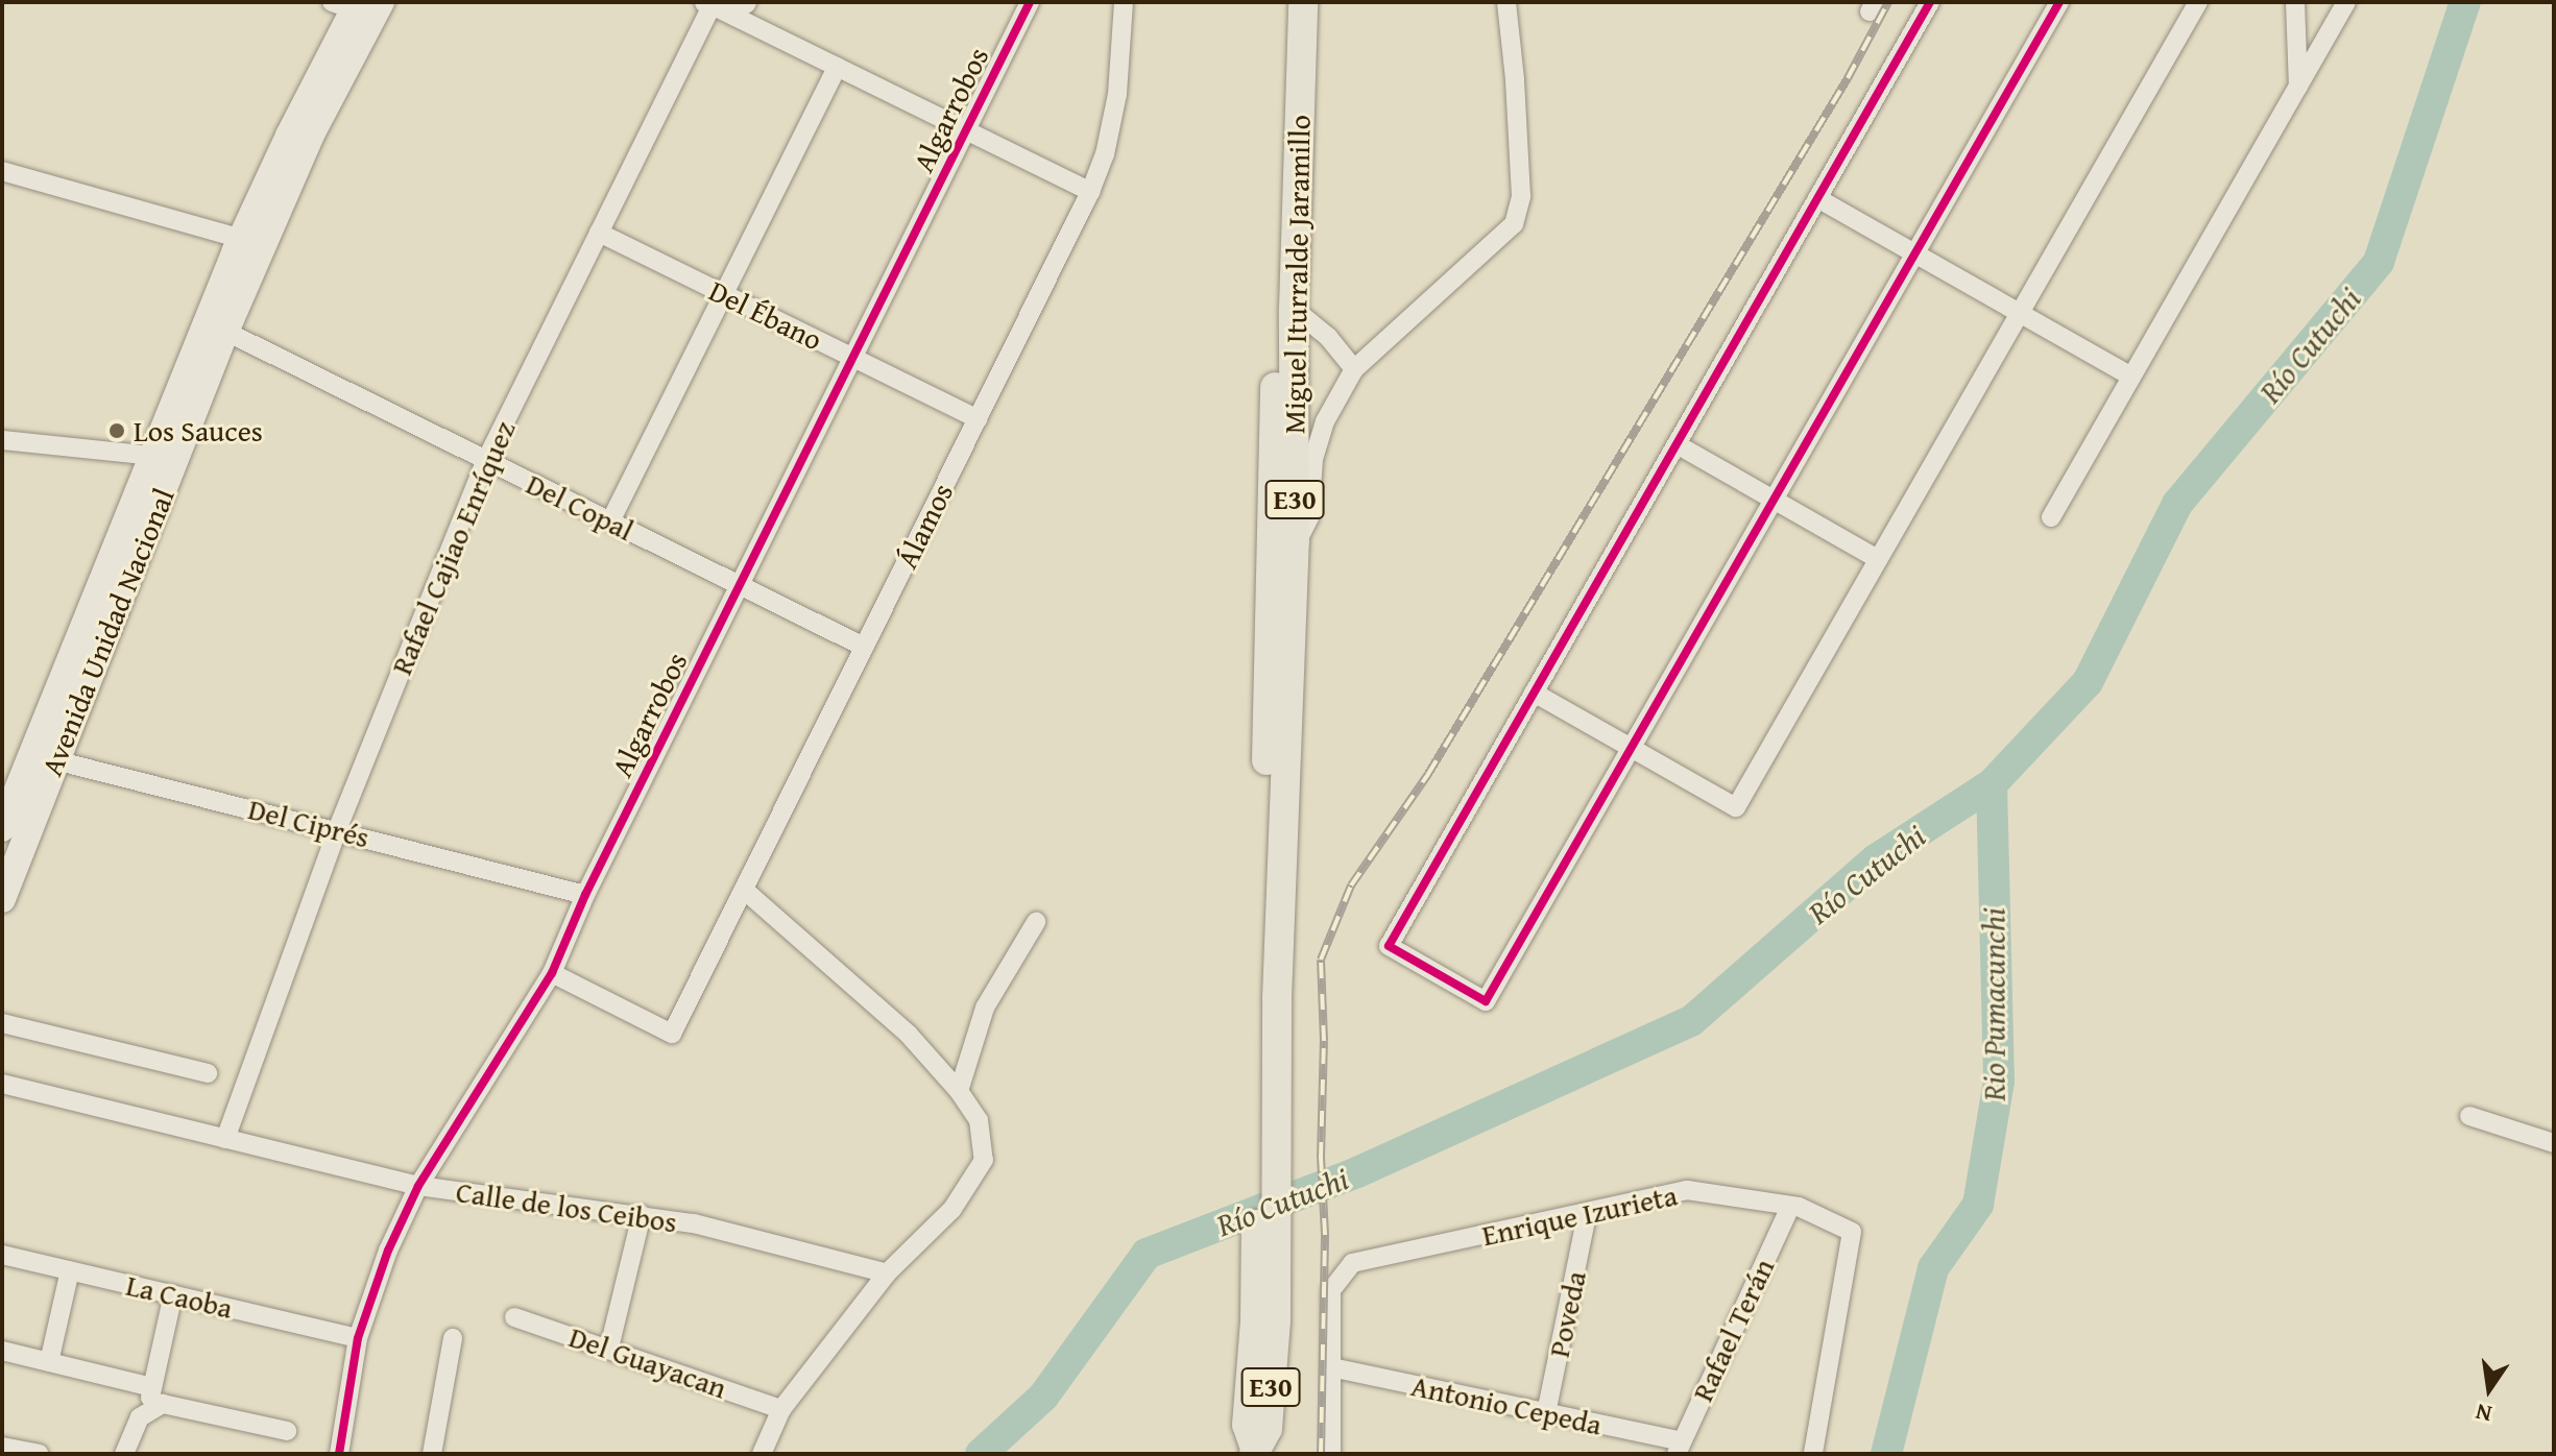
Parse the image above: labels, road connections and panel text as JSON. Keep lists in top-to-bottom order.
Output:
{
  "streets": {
    "main road": ["Miguel Iturralde Jaramillo", "E30", "Avenida Unidad Nacional"],
    "street": [
      "Algarrobos",
      "Del Ébano",
      "Del Copal",
      "Álamos",
      "Rafael Cajiao Enríquez",
      "Del Ciprés",
      "Calle de los Ceibos",
      "Enrique Izurieta",
      "La Caoba",
      "Poveda",
      "Rafael Terán",
      "Del Guayacan",
      "Antonio Cepeda"
    ]
  },
  "crossings": [
    ["Algarrobos", "Del Ébano"],
    ["Algarrobos", "Del Copal"],
    ["Algarrobos", "Álamos"],
    ["Algarrobos", "Del Ciprés"],
    ["Algarrobos", "Calle de los Ceibos"],
    ["Algarrobos", "La Caoba"],
    ["Miguel Iturralde Jaramillo", "E30"],
    ["Del Ébano", "Álamos"],
    ["Del Ébano", "Rafael Cajiao Enríquez"],
    ["Del Copal", "Álamos"],
    ["Del Copal", "Rafael Cajiao Enríquez"],
    ["Del Copal", "Avenida Unidad Nacional"],
    ["Rafael Cajiao Enríquez", "Del Ciprés"],
    ["Rafael Cajiao Enríquez", "Calle de los Ceibos"],
    ["Avenida Unidad Nacional", "Del Ciprés"],
    ["Enrique Izurieta", "Poveda"],
    ["Enrique Izurieta", "Rafael Terán"],
    ["Enrique Izurieta", "Antonio Cepeda"],
    ["Poveda", "Antonio Cepeda"],
    ["Rafael Terán", "Antonio Cepeda"]
  ],
  "water": ["Río Cutuchi", "Rio Pumacunchi"],
  "places": ["Los Sauces"],
  "north": "bottom"
}
